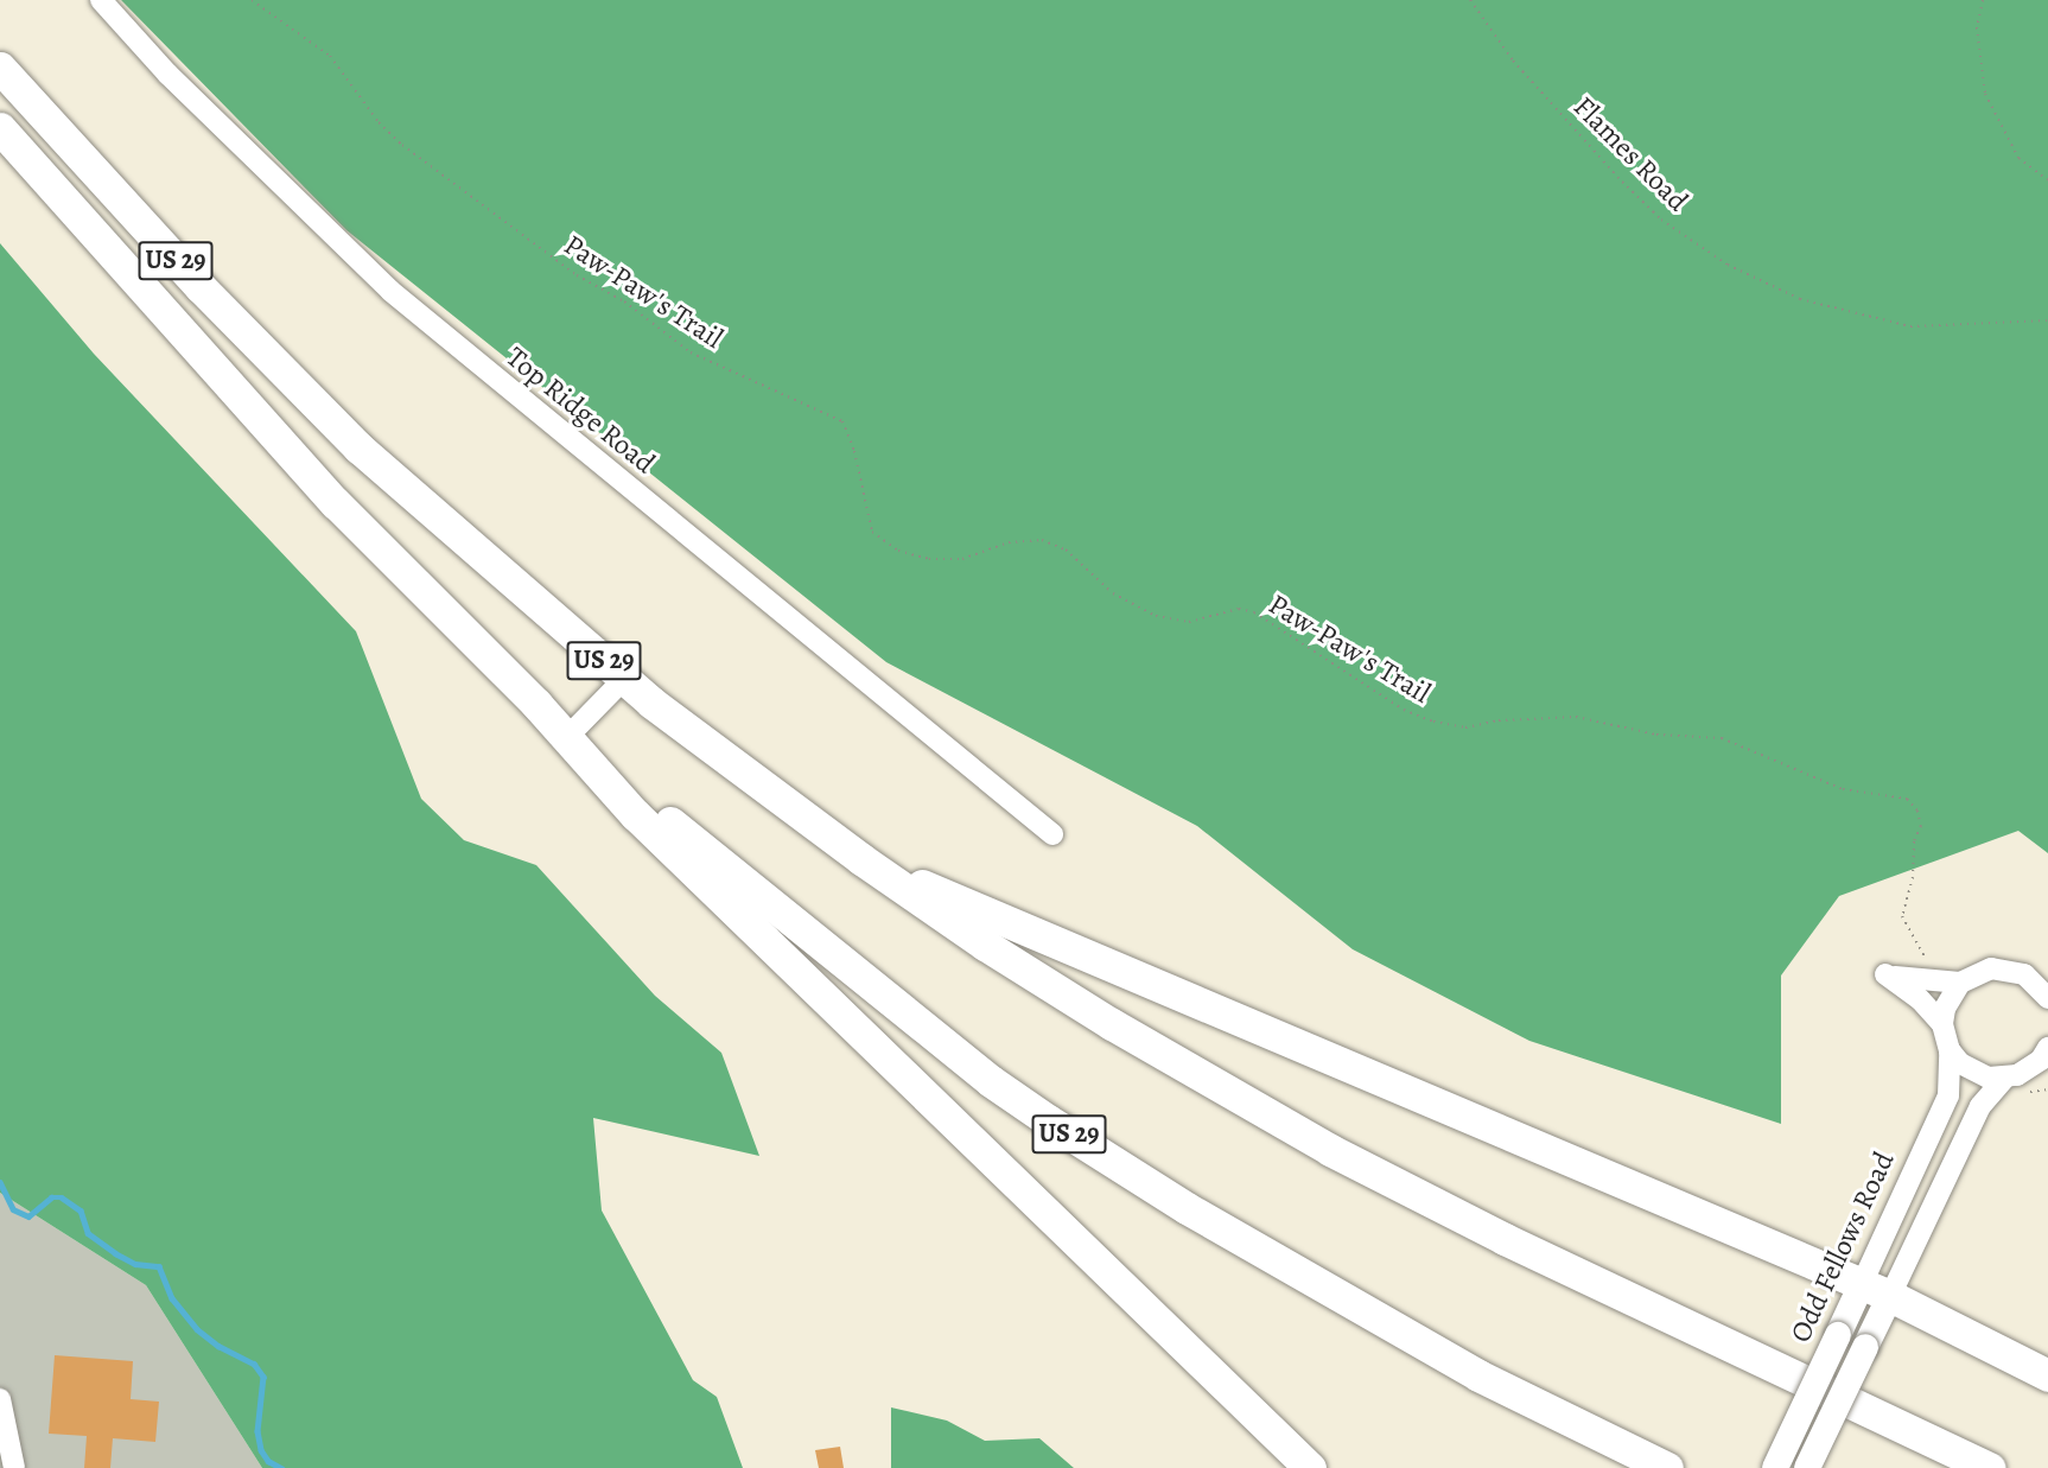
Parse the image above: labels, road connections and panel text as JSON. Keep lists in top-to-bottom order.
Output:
{
  "streets": {
    "highway": ["US 29"],
    "main road": ["Odd Fellows Road"],
    "street": ["Top Ridge Road"],
    "path": ["Flames Road", "Paw-Paw's Trail"]
  }
}
